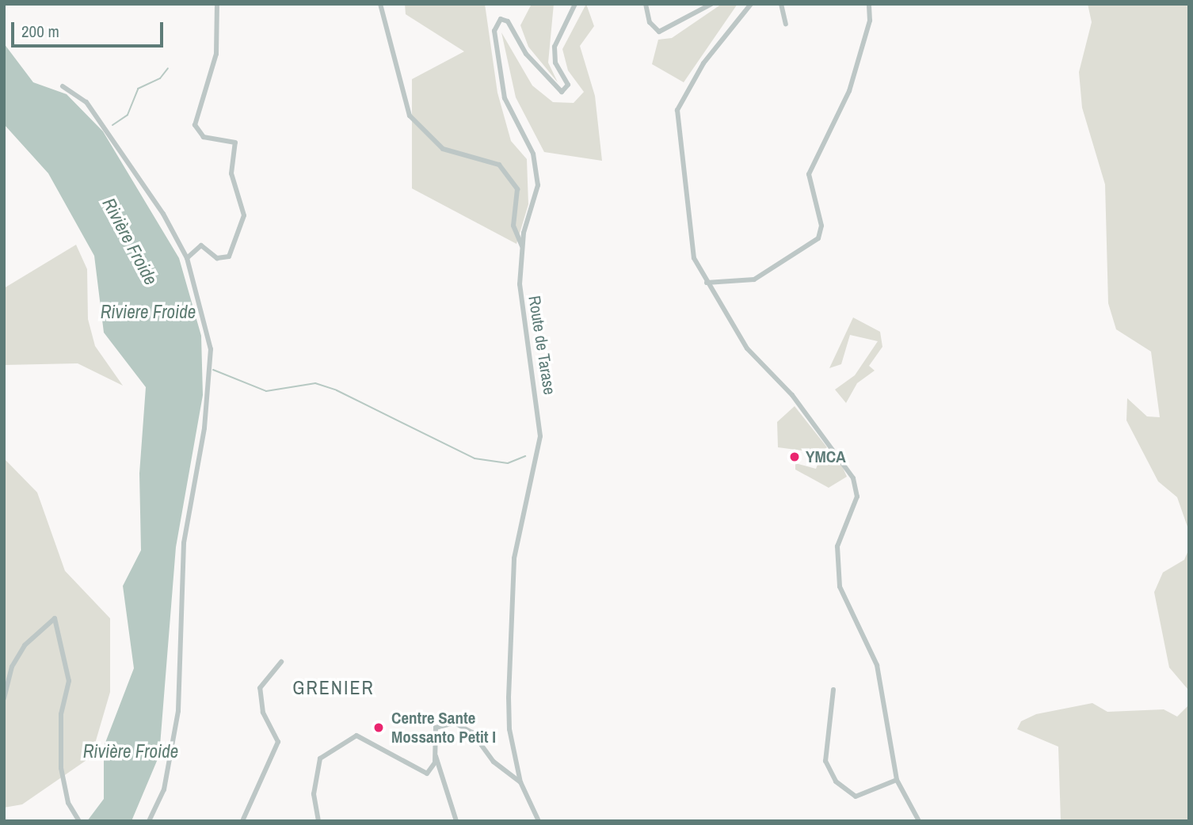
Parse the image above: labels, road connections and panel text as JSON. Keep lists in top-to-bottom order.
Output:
{
  "streets": {
    "street": ["Route de Tarase"]
  },
  "districts": ["GRENIER"],
  "water": ["Rivière Froide", "Riviere Froide"],
  "places": ["YMCA", "Centre Sante Mossanto Petit I"],
  "scale_bar": "200 m"
}
